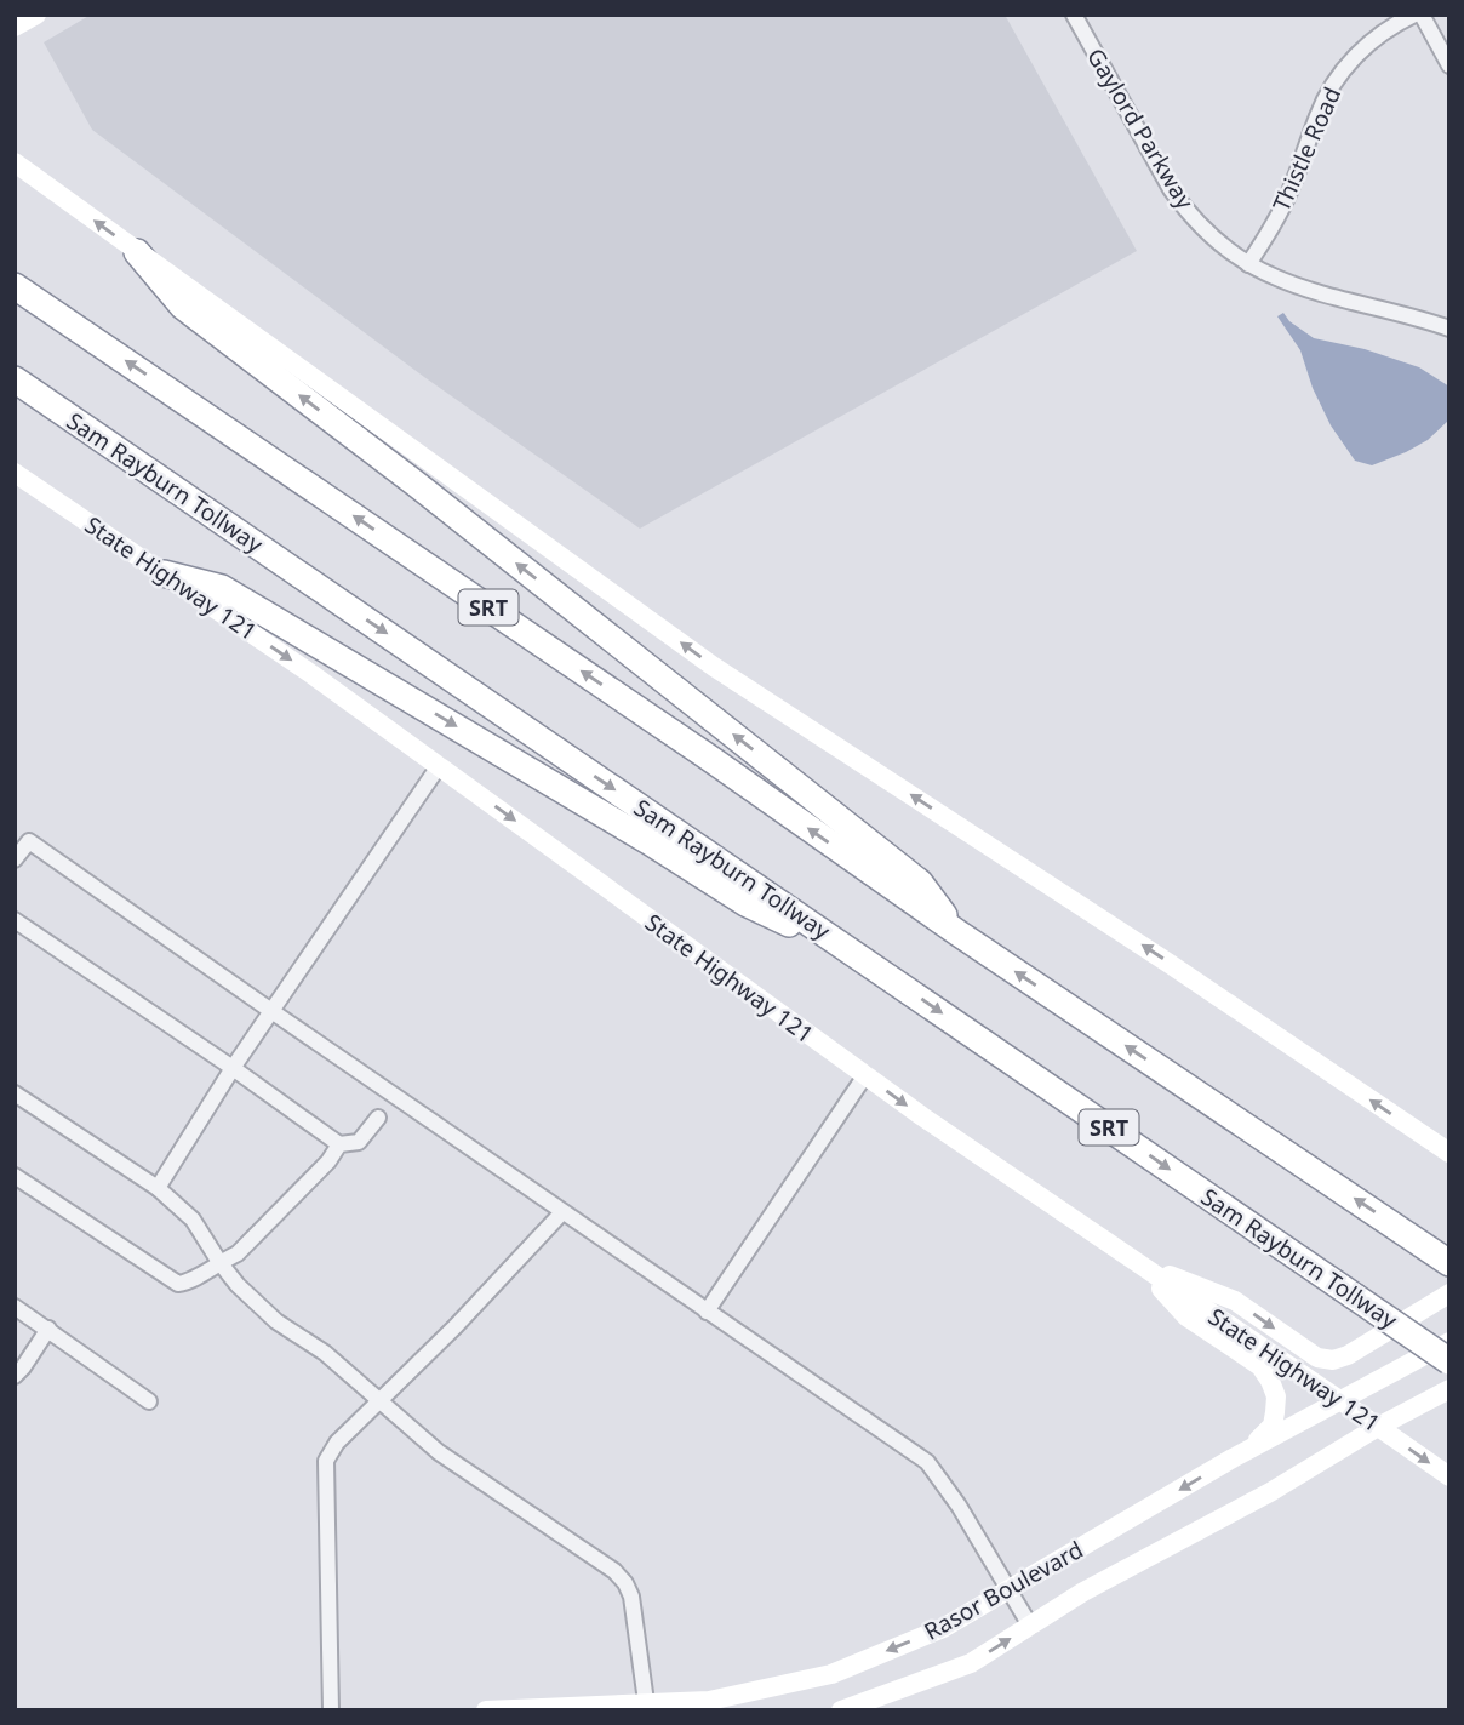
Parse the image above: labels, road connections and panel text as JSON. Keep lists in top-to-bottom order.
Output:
{
  "streets": {
    "highway": ["Sam Rayburn Tollway", "SRT"],
    "main road": ["State Highway 121", "Rasor Boulevard"],
    "street": ["Gaylord Parkway", "Thistle Road"]
  },
  "crossings": [
    ["Gaylord Parkway", "Thistle Road"],
    ["State Highway 121", "Rasor Boulevard"]
  ],
  "one_way": ["State Highway 121"]
}
